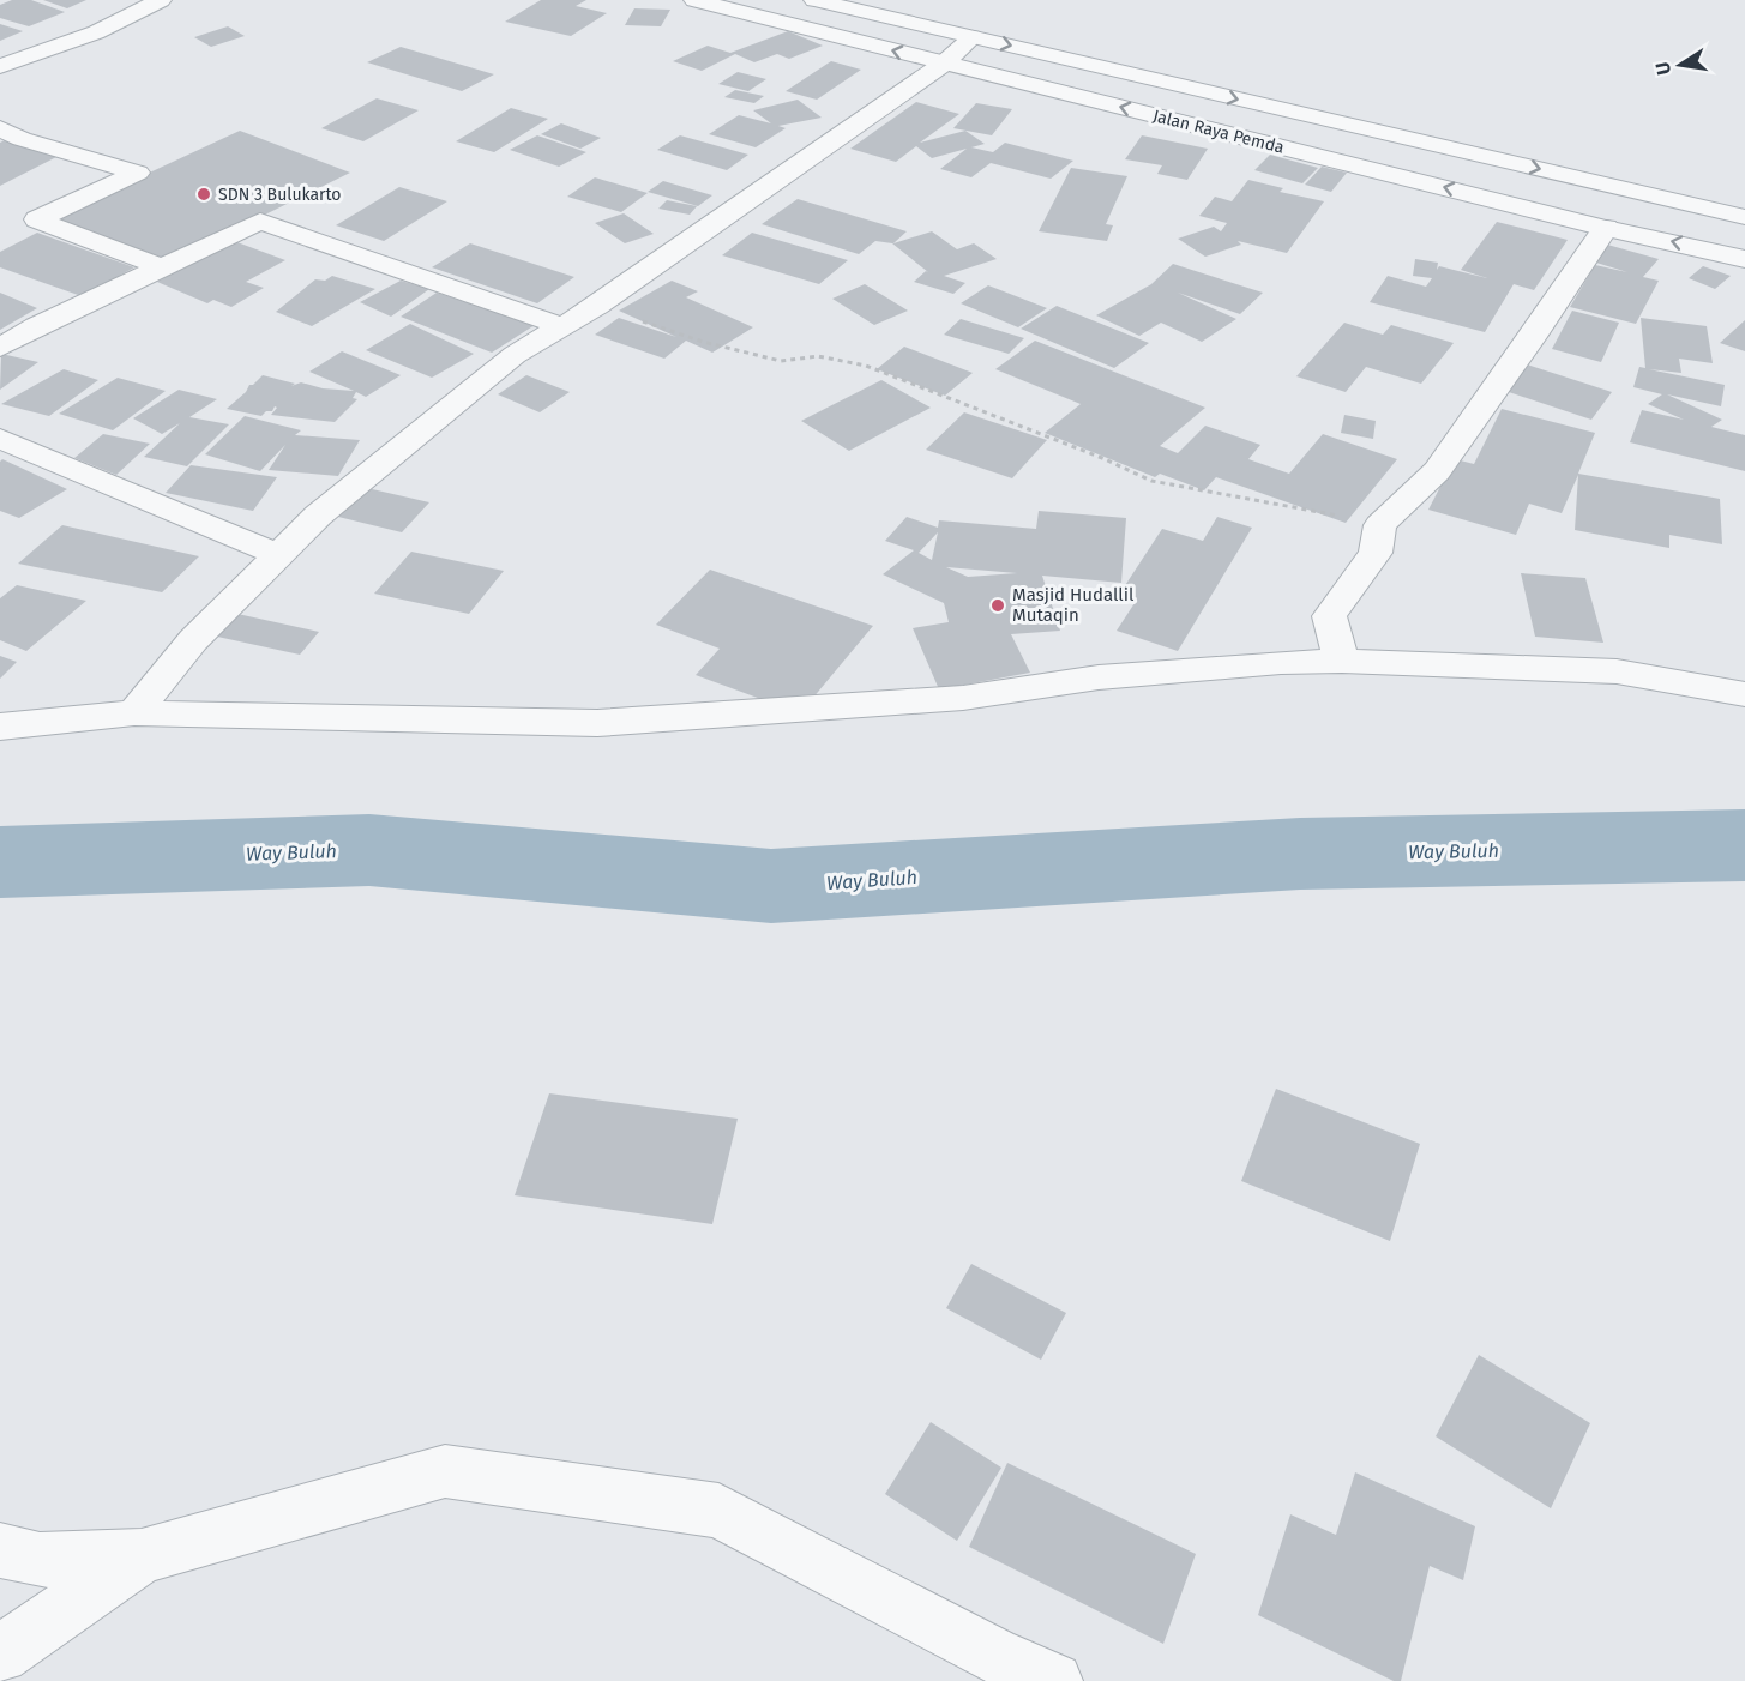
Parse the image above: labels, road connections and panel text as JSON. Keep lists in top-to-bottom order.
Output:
{
  "streets": {
    "street": ["Jalan Raya Pemda"]
  },
  "water": ["Way Buluh"],
  "places": ["SDN 3 Bulukarto", "Masjid Hudallil Mutaqin"],
  "north": "left"
}
